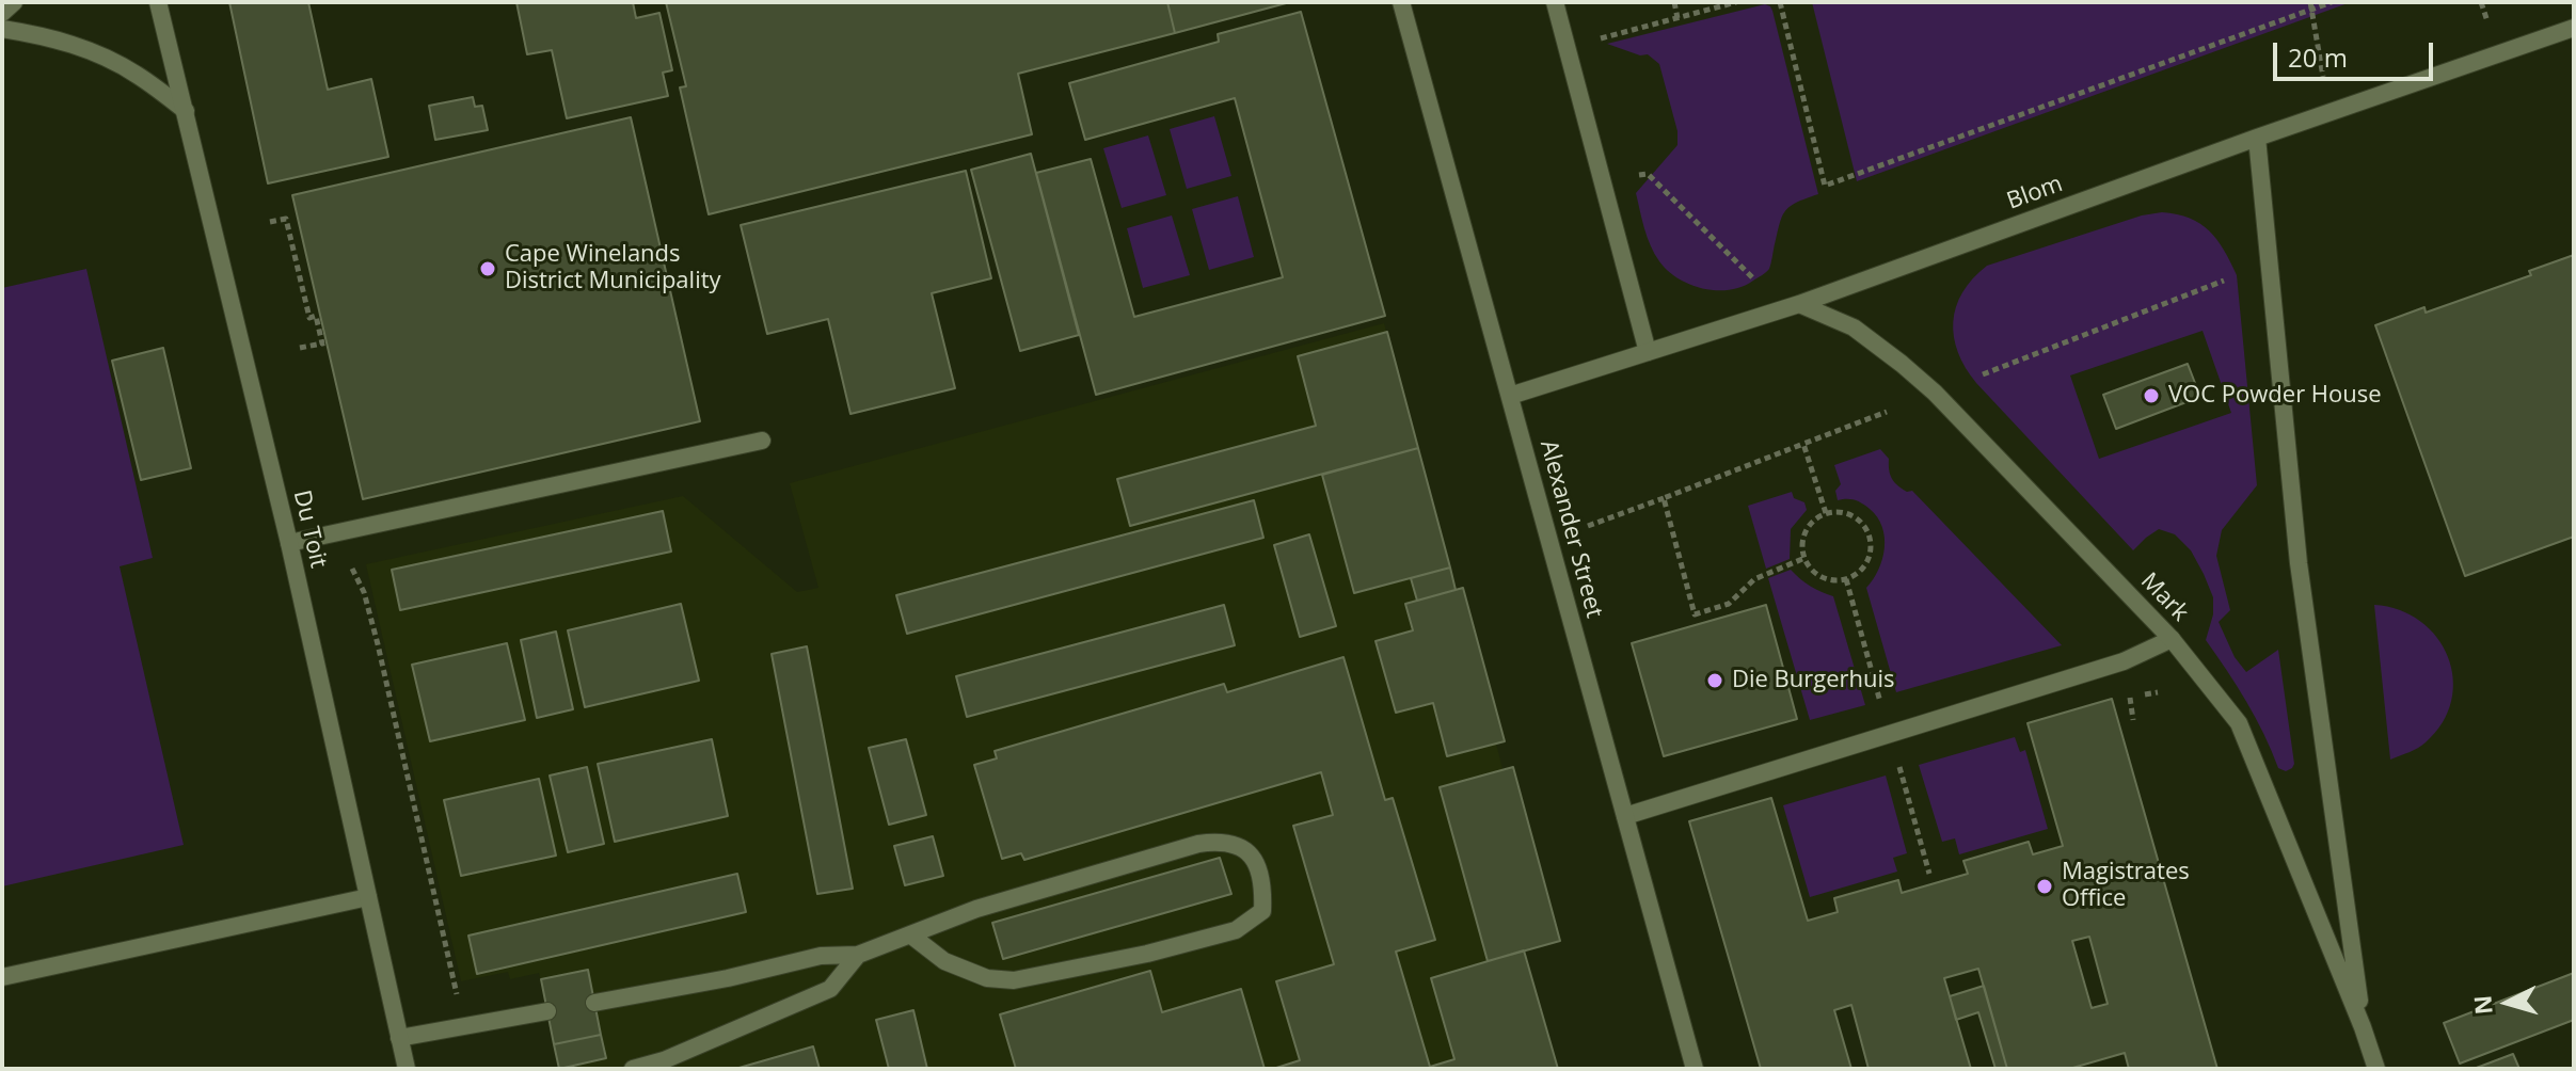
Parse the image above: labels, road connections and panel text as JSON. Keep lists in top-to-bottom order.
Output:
{
  "streets": {
    "street": [
      "Blom",
      "Du Toit",
      "Alexander Street",
      "Mark"
    ]
  },
  "crossings": [
    ["Blom", "Alexander Street"],
    ["Blom", "Mark"]
  ],
  "places": [
    "Cape Winelands District Municipality",
    "VOC Powder House",
    "Die Burgerhuis",
    "Magistrates Office"
  ],
  "scale_bar": "20 m",
  "north": "left"
}
